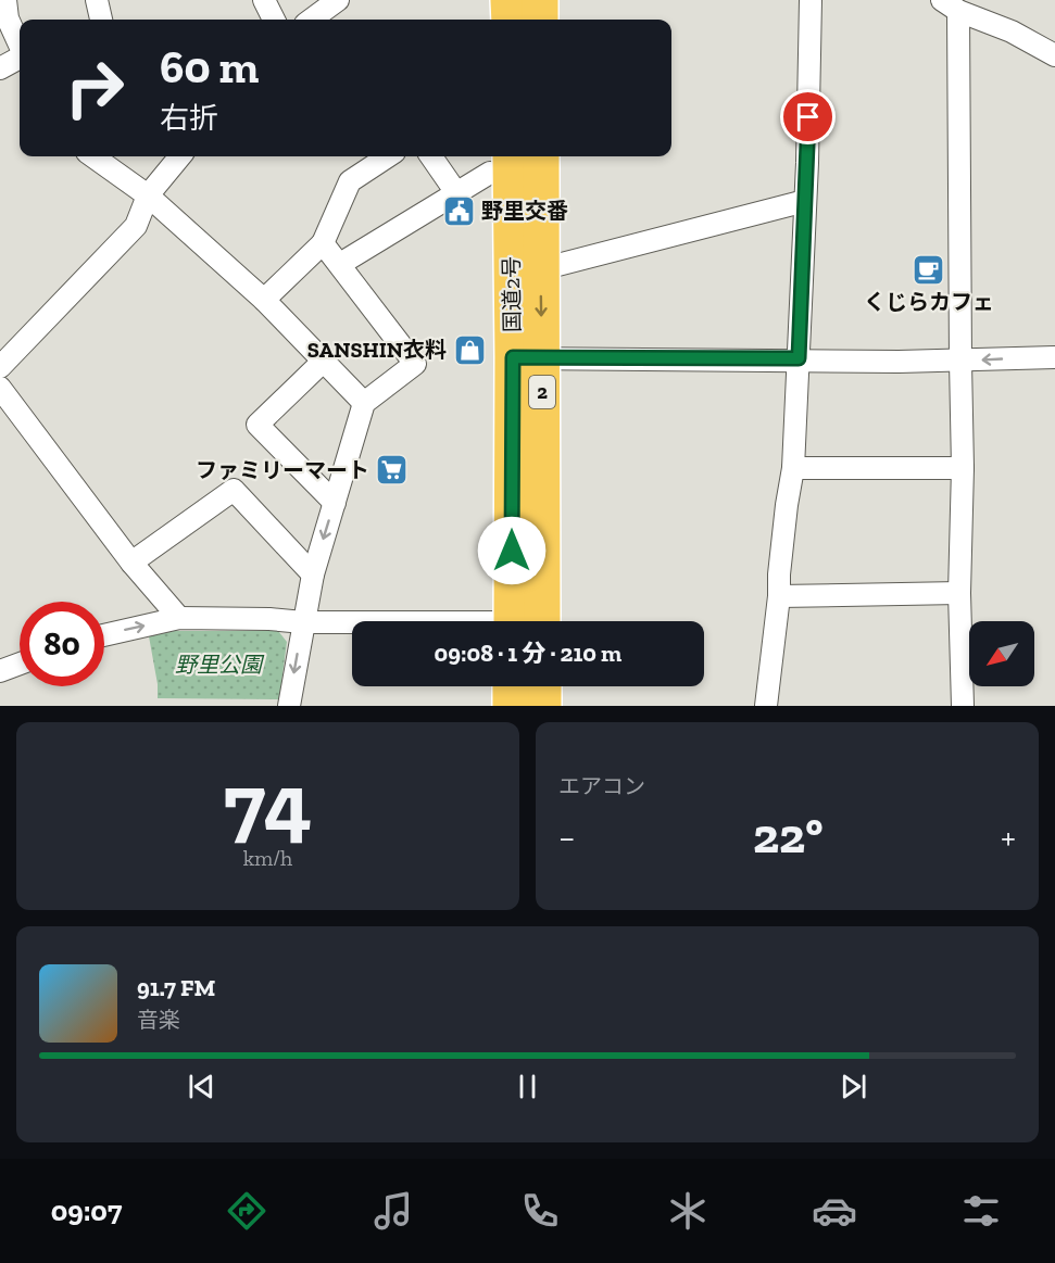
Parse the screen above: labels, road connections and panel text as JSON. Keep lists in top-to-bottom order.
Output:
{
  "streets": {
    "highway": ["国道2号", "2"]
  },
  "parks": ["野里公園"],
  "places": {
    "public building": ["野里交番"],
    "cafe": ["くじらカフェ"],
    "shop": ["SANSHIN衣料"],
    "supermarket": ["ファミリーマート"]
  },
  "north": "bottom left",
  "page": {
    "turn": ["60 m", "右折"],
    "limit": "80",
    "trip": "09:08 · 1 分 · 210 m",
    "tile": [
      ["74", "km/h"],
      "エアコン"
    ],
    "heat": ["−", "22°", "+"],
    "song": ["91.7 FM", "音楽"],
    "tabs": "09:07"
  }
}
